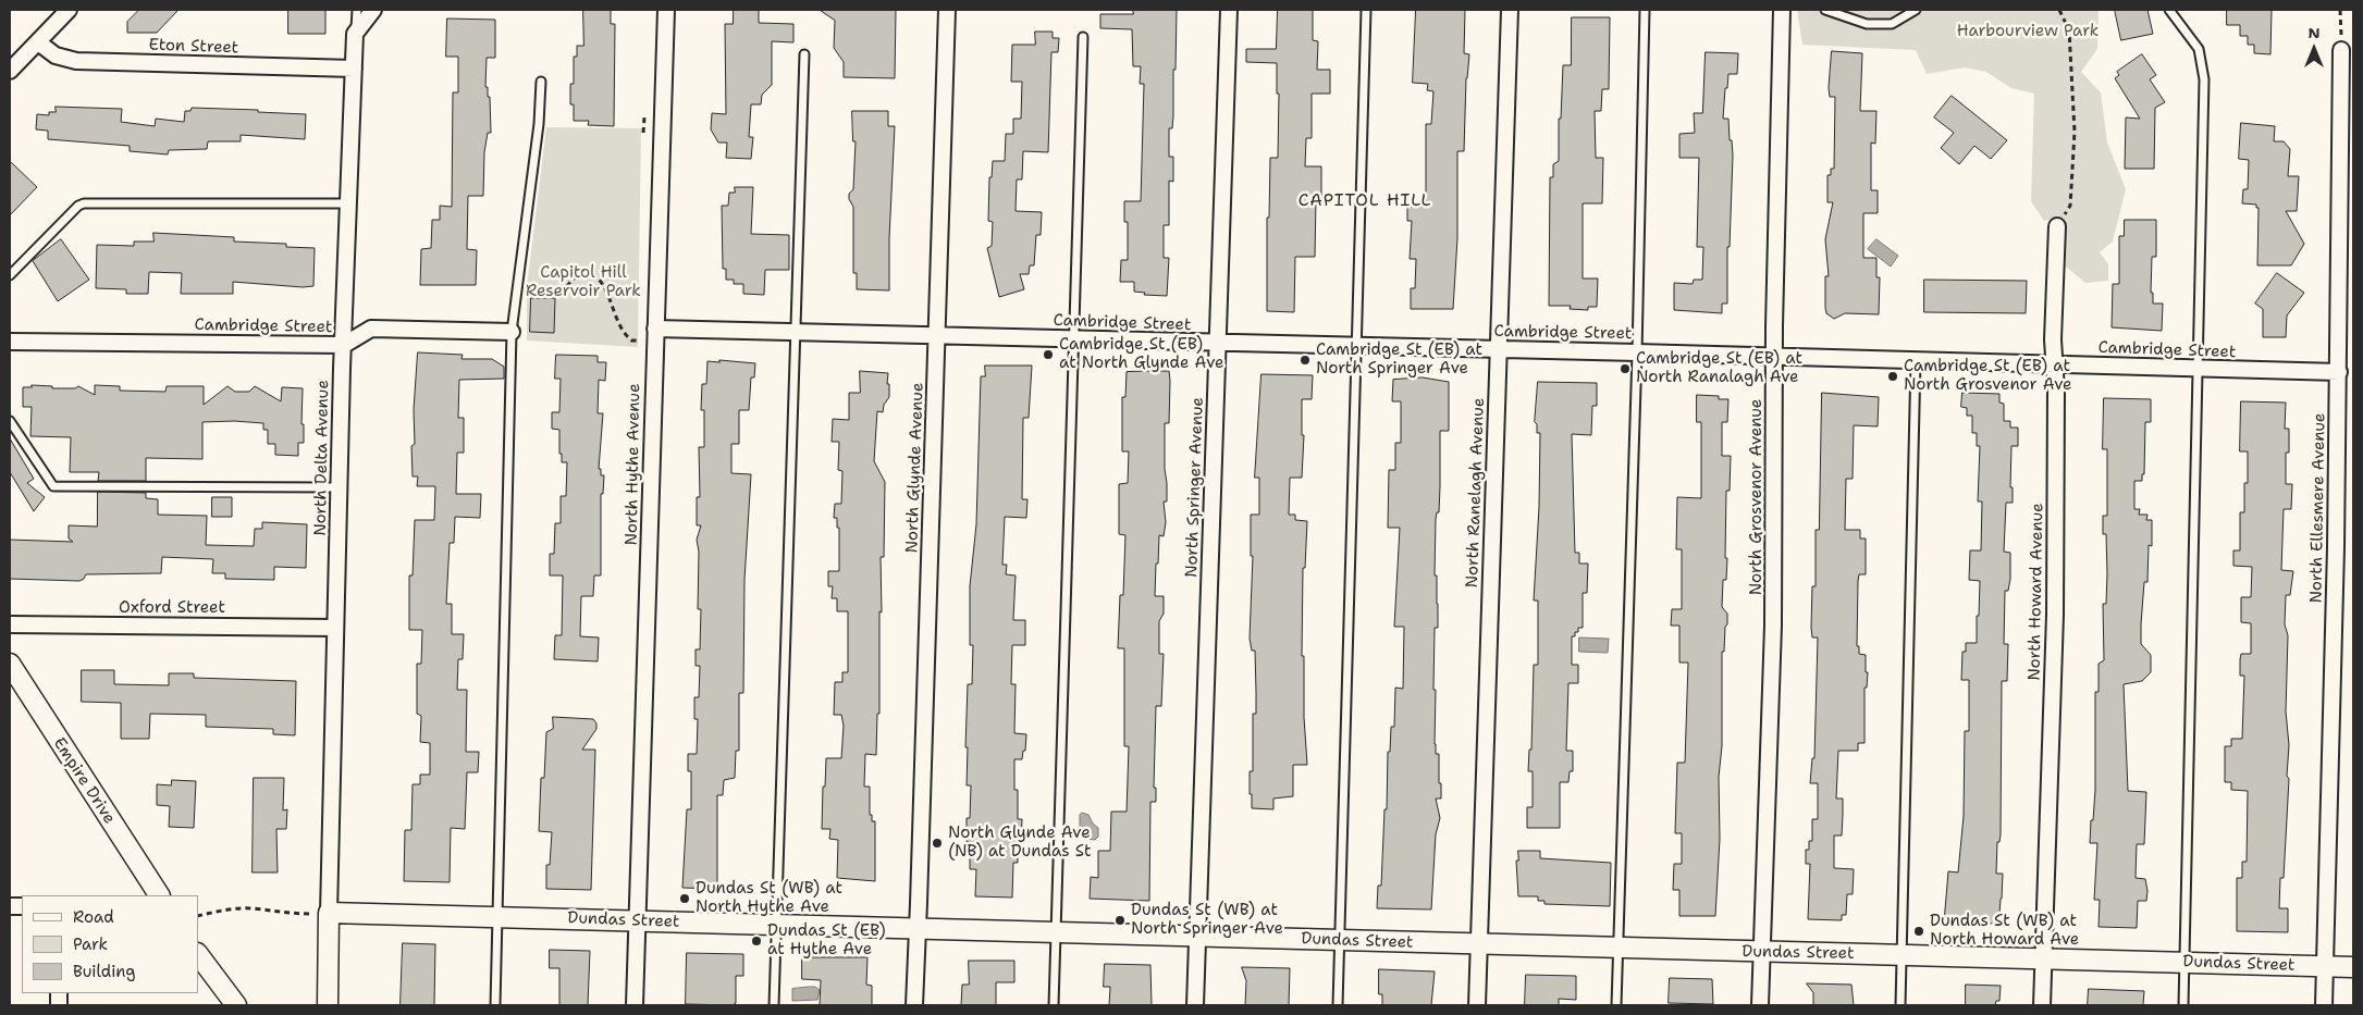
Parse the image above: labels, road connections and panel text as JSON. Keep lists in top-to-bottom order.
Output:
{
  "streets": {
    "street": [
      "Eton Street",
      "Cambridge Street",
      "North Delta Avenue",
      "North Hythe Avenue",
      "North Glynde Avenue",
      "North Springer Avenue",
      "North Ranelagh Avenue",
      "North Grosvenor Avenue",
      "North Ellesmere Avenue",
      "North Howard Avenue",
      "Oxford Street",
      "Empire Drive",
      "Dundas Street"
    ]
  },
  "crossings": [
    ["Eton Street", "North Delta Avenue"],
    ["Cambridge Street", "North Delta Avenue"],
    ["Cambridge Street", "North Hythe Avenue"],
    ["Cambridge Street", "North Glynde Avenue"],
    ["Cambridge Street", "North Springer Avenue"],
    ["Cambridge Street", "North Ranelagh Avenue"],
    ["Cambridge Street", "North Grosvenor Avenue"],
    ["Cambridge Street", "North Ellesmere Avenue"],
    ["Cambridge Street", "North Howard Avenue"],
    ["North Delta Avenue", "Oxford Street"],
    ["North Delta Avenue", "Dundas Street"],
    ["North Hythe Avenue", "Dundas Street"],
    ["North Glynde Avenue", "Dundas Street"],
    ["North Springer Avenue", "Dundas Street"],
    ["North Ranelagh Avenue", "Dundas Street"],
    ["North Grosvenor Avenue", "Dundas Street"],
    ["North Ellesmere Avenue", "Dundas Street"],
    ["North Howard Avenue", "Dundas Street"]
  ],
  "districts": ["CAPITOL HILL"],
  "parks": ["Harbourview Park", "Capitol Hill Reservoir Park"],
  "places": [
    "Cambridge St (EB) at North Glynde Ave",
    "Cambridge St (EB) at North Springer Ave",
    "Cambridge St (EB) at North Ranalagh Ave",
    "Cambridge St (EB) at North Grosvenor Ave",
    "North Glynde Ave (NB) at Dundas St",
    "Dundas St (WB) at North Hythe Ave",
    "Dundas St (WB) at North Springer Ave",
    "Dundas St (WB) at North Howard Ave",
    "Dundas St (EB) at Hythe Ave"
  ],
  "legend": ["Road", "Park", "Building"],
  "north": "top"
}
